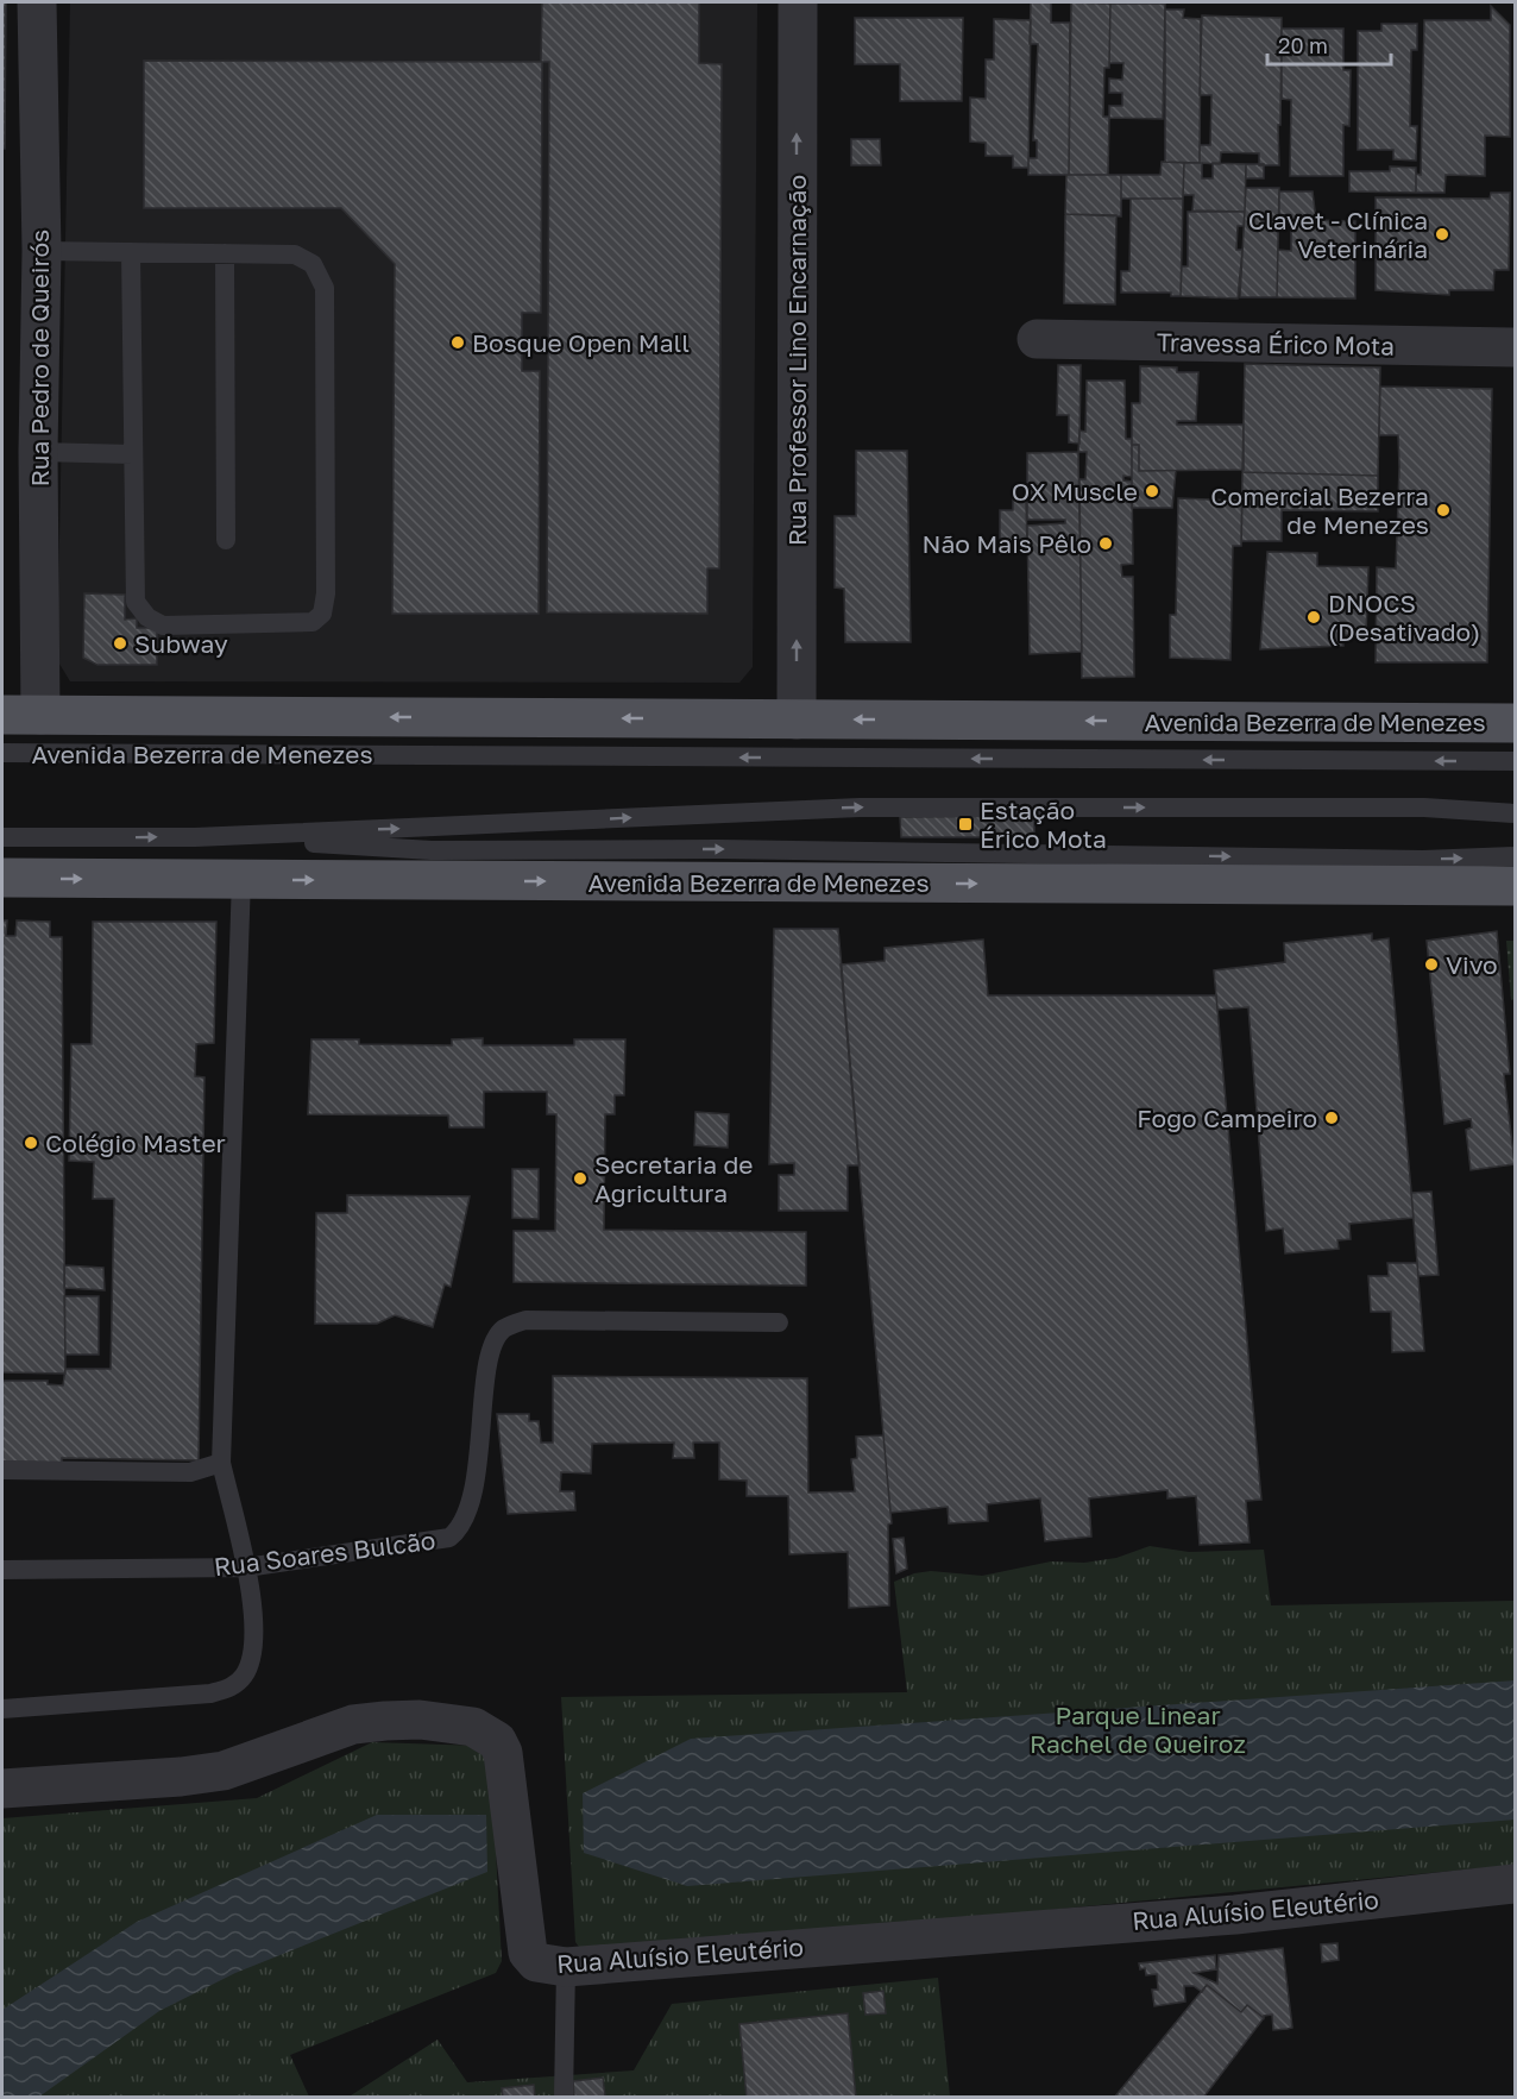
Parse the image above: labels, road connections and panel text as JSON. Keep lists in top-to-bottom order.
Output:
{
  "streets": {
    "main road": ["Avenida Bezerra de Menezes"],
    "street": [
      "Travessa Érico Mota",
      "Rua Pedro de Queirós",
      "Rua Professor Lino Encarnação",
      "Rua Aluísio Eleutério"
    ],
    "lane": ["Rua Soares Bulcão"]
  },
  "crossings": [
    ["Rua Pedro de Queirós", "Avenida Bezerra de Menezes"],
    ["Rua Professor Lino Encarnação", "Avenida Bezerra de Menezes"]
  ],
  "one_way": ["Rua Professor Lino Encarnação"],
  "parks": ["Parque Linear Rachel de Queiroz"],
  "places": {
    "other": [
      "Clavet - Clínica Veterinária",
      "Bosque Open Mall",
      "OX Muscle",
      "Comercial Bezerra de Menezes",
      "Não Mais Pêlo",
      "DNOCS (Desativado)",
      "Subway",
      "Vivo",
      "Fogo Campeiro",
      "Colégio Master",
      "Secretaria de Agricultura"
    ],
    "transit": ["Estação Érico Mota"]
  },
  "scale_bar": "20 m"
}
